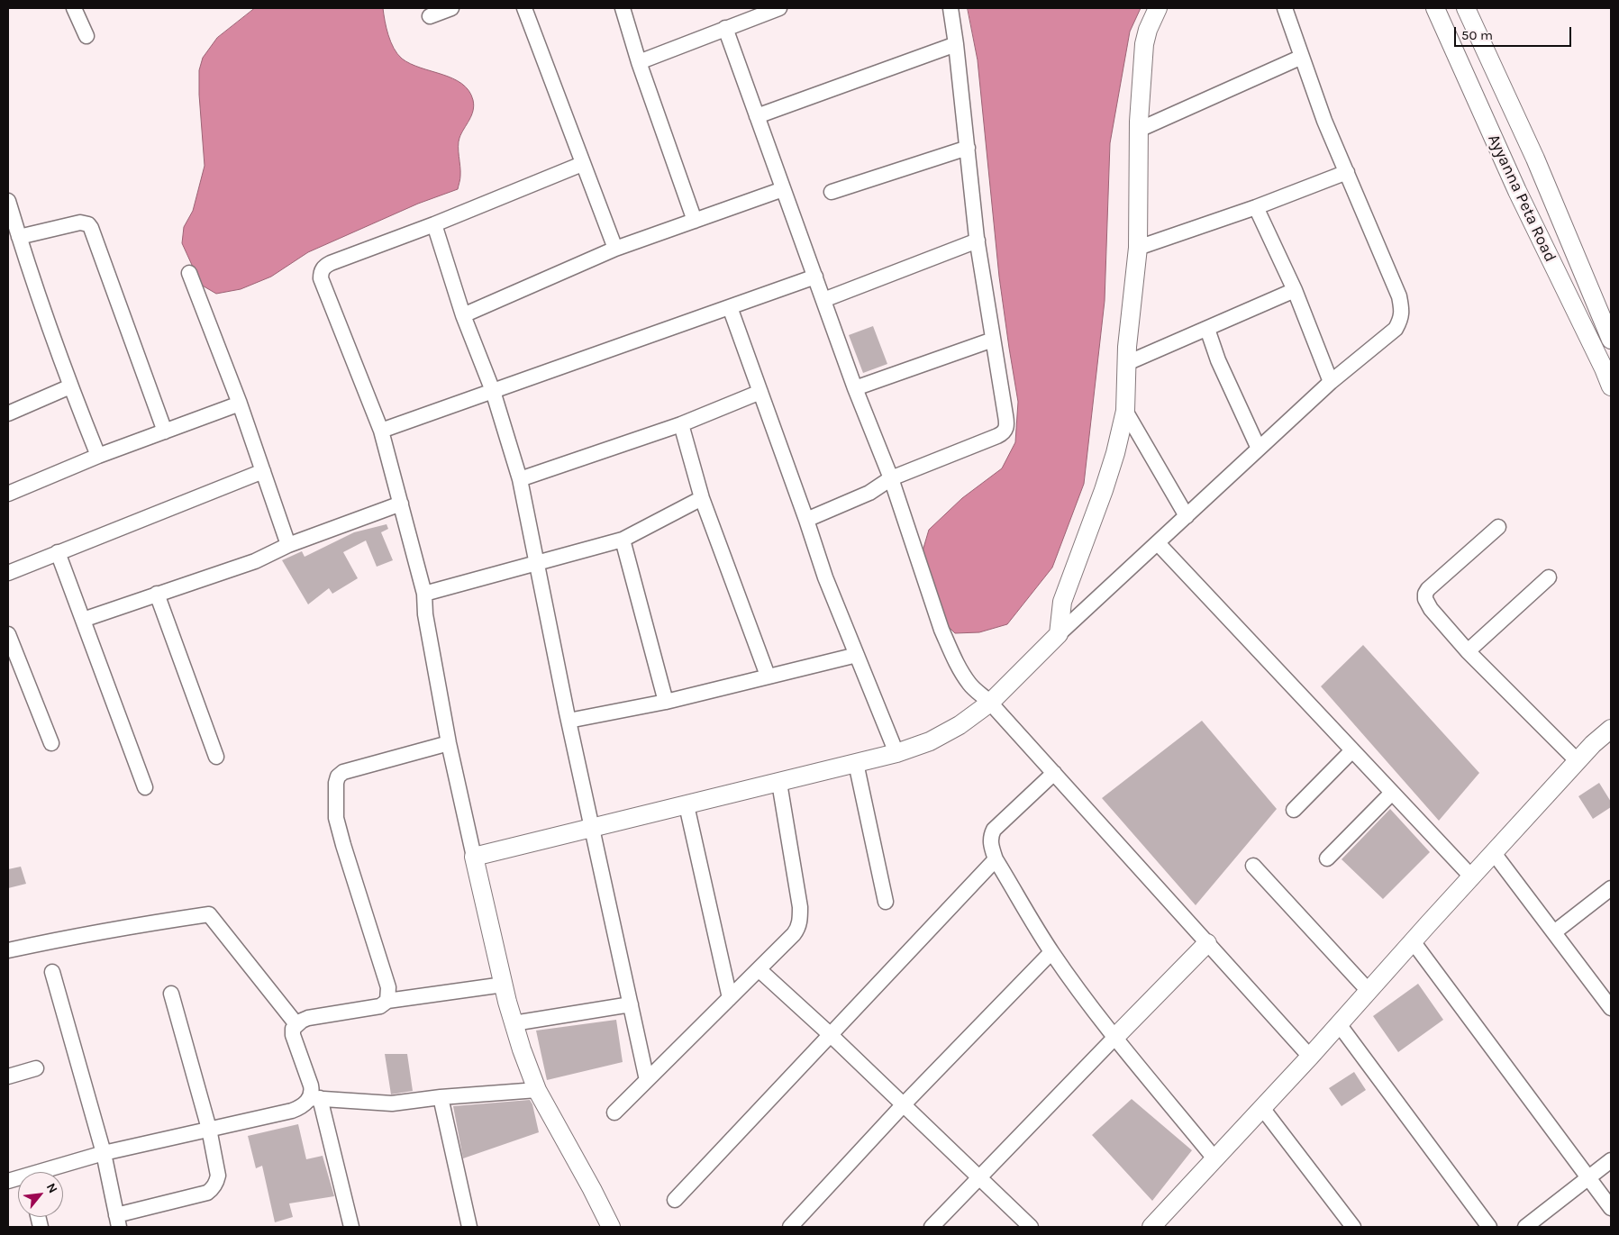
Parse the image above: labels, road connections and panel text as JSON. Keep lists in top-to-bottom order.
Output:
{
  "streets": {
    "street": ["Ayyanna Peta Road"]
  },
  "scale_bar": "50 m",
  "north": "top right"
}
